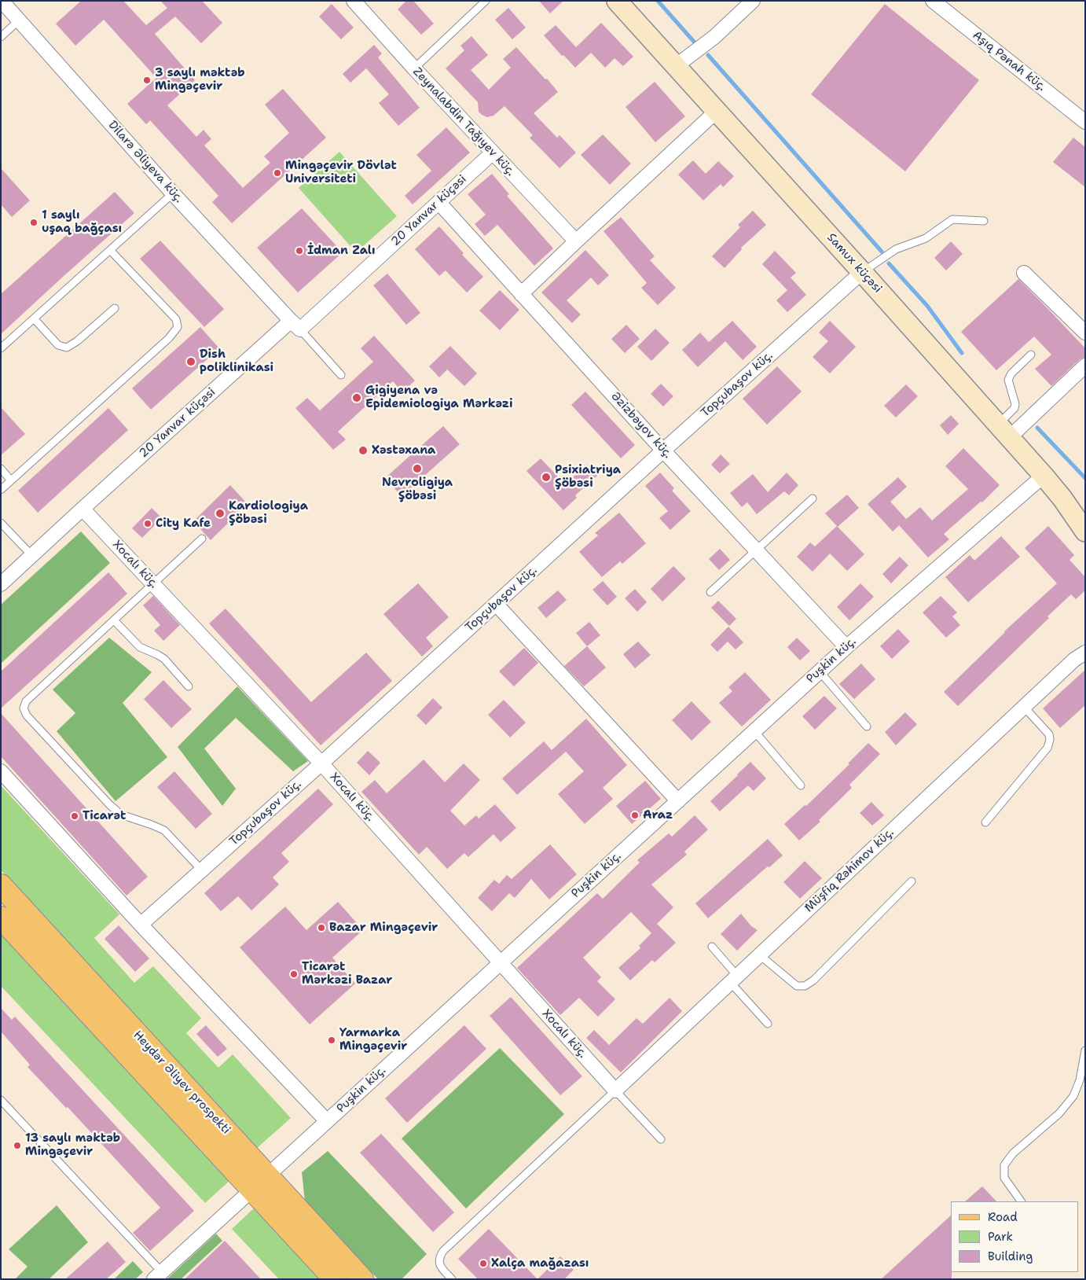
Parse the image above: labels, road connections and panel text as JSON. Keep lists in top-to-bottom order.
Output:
{
  "streets": {
    "main road": ["Samux küçəsi", "Heydər Əliyev prospekti"],
    "street": [
      "Aşıq Pənah küç.",
      "Zeynalabdin Tağıyev küç.",
      "Dilarə Əliyeva küç.",
      "20 Yanvar küçəsi",
      "Topçubaşov küç.",
      "Əzizbəyov küç.",
      "Xocalı küç.",
      "Puşkin küç.",
      "Müşfiq Rəhimov küç."
    ]
  },
  "crossings": [
    ["Zeynalabdin Tağıyev küç.", "20 Yanvar küçəsi"],
    ["Dilarə Əliyeva küç.", "20 Yanvar küçəsi"],
    ["20 Yanvar küçəsi", "Əzizbəyov küç."],
    ["20 Yanvar küçəsi", "Xocalı küç."],
    ["Samux küçəsi", "Topçubaşov küç."],
    ["Samux küçəsi", "Puşkin küç."],
    ["Topçubaşov küç.", "Əzizbəyov küç."],
    ["Topçubaşov küç.", "Xocalı küç."],
    ["Əzizbəyov küç.", "Puşkin küç."],
    ["Xocalı küç.", "Puşkin küç."],
    ["Xocalı küç.", "Müşfiq Rəhimov küç."],
    ["Puşkin küç.", "Heydər Əliyev prospekti"]
  ],
  "places": [
    "3 saylı məktəb Mingəçevir",
    "Mingəçevir Dövlət Universiteti",
    "1 saylı uşaq bağçası",
    "İdman Zalı",
    "Dish poliklinikasi",
    "Gigiyena və Epidemiologiya Mərkəzi",
    "Xəstəxana",
    "Nevroligiya Şöbəsi",
    "Psixiatriya Şöbəsi",
    "Kardiologiya Şöbəsi",
    "City Kafe",
    "Araz",
    "Ticarət",
    "Bazar Mingəçevir",
    "Ticarət Mərkəzi Bazar",
    "Yarmarka Mingəçevir",
    "13 saylı məktəb Mingəçevir",
    "Xalça mağazası"
  ],
  "legend": ["Road", "Park", "Building"]
}
